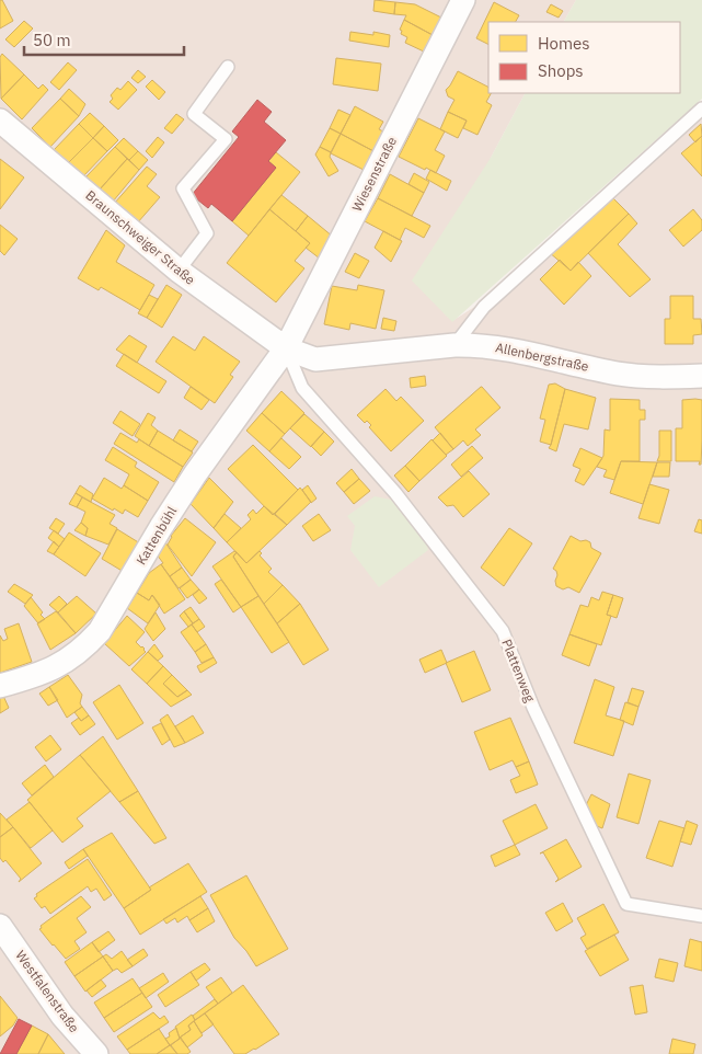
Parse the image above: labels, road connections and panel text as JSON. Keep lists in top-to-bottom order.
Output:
{
  "streets": {
    "street": [
      "Wiesenstraße",
      "Braunschweiger Straße",
      "Allenbergstraße",
      "Kattenbühl",
      "Westfalenstraße"
    ],
    "lane": ["Plattenweg"]
  },
  "crossings": [
    ["Wiesenstraße", "Braunschweiger Straße"],
    ["Wiesenstraße", "Allenbergstraße"],
    ["Wiesenstraße", "Kattenbühl"],
    ["Wiesenstraße", "Plattenweg"],
    ["Braunschweiger Straße", "Allenbergstraße"],
    ["Braunschweiger Straße", "Kattenbühl"],
    ["Braunschweiger Straße", "Plattenweg"],
    ["Allenbergstraße", "Kattenbühl"],
    ["Allenbergstraße", "Plattenweg"],
    ["Kattenbühl", "Plattenweg"]
  ],
  "legend": ["Homes", "Shops"],
  "scale_bar": "50 m"
}
